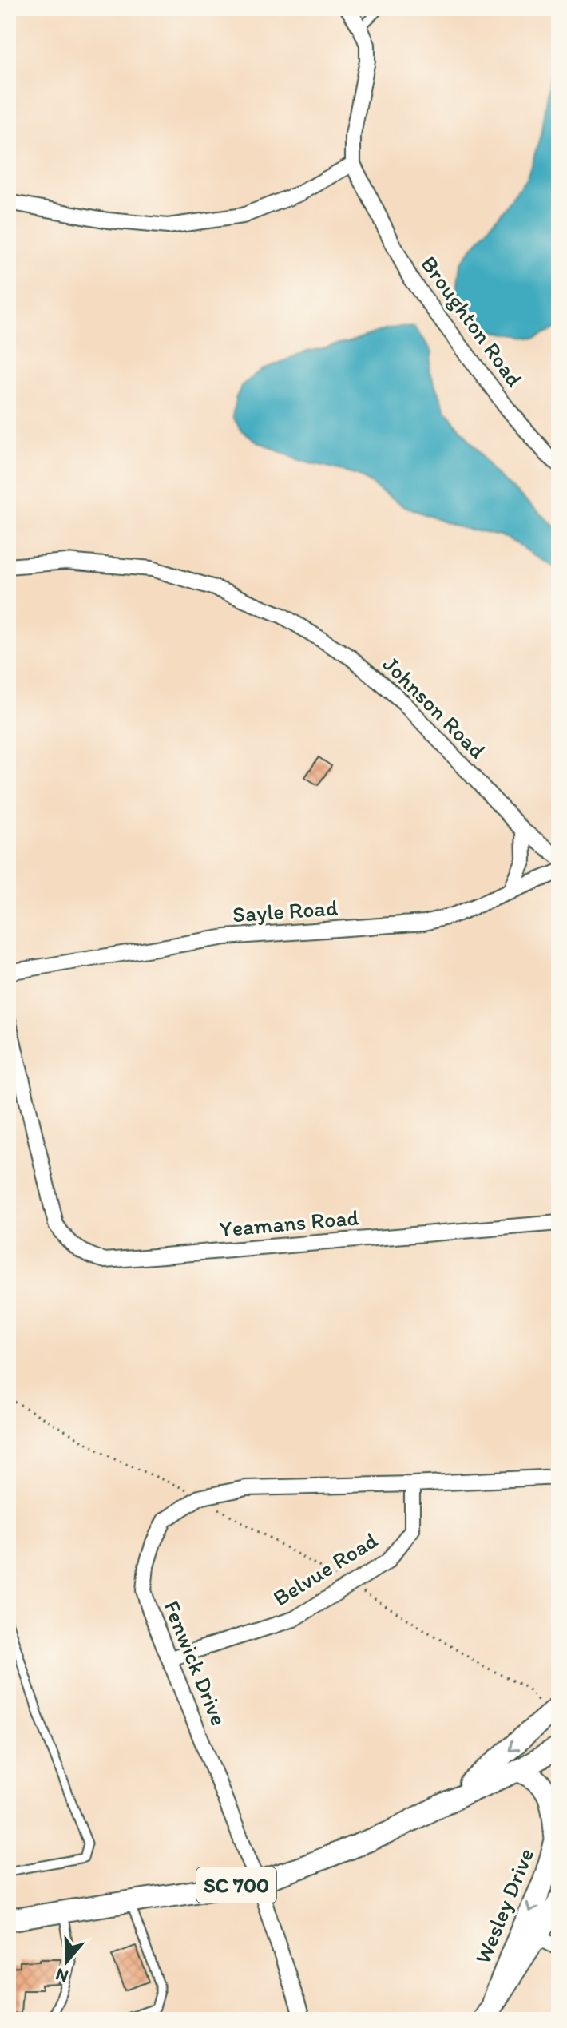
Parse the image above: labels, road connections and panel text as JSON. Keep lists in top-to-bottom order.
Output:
{
  "streets": {
    "main road": ["SC 700", "Wesley Drive"],
    "street": [
      "Broughton Road",
      "Johnson Road",
      "Sayle Road",
      "Yeamans Road",
      "Belvue Road",
      "Fenwick Drive"
    ]
  },
  "crossings": [
    ["Belvue Road", "Fenwick Drive"],
    ["Fenwick Drive", "SC 700"]
  ],
  "north": "bottom"
}
